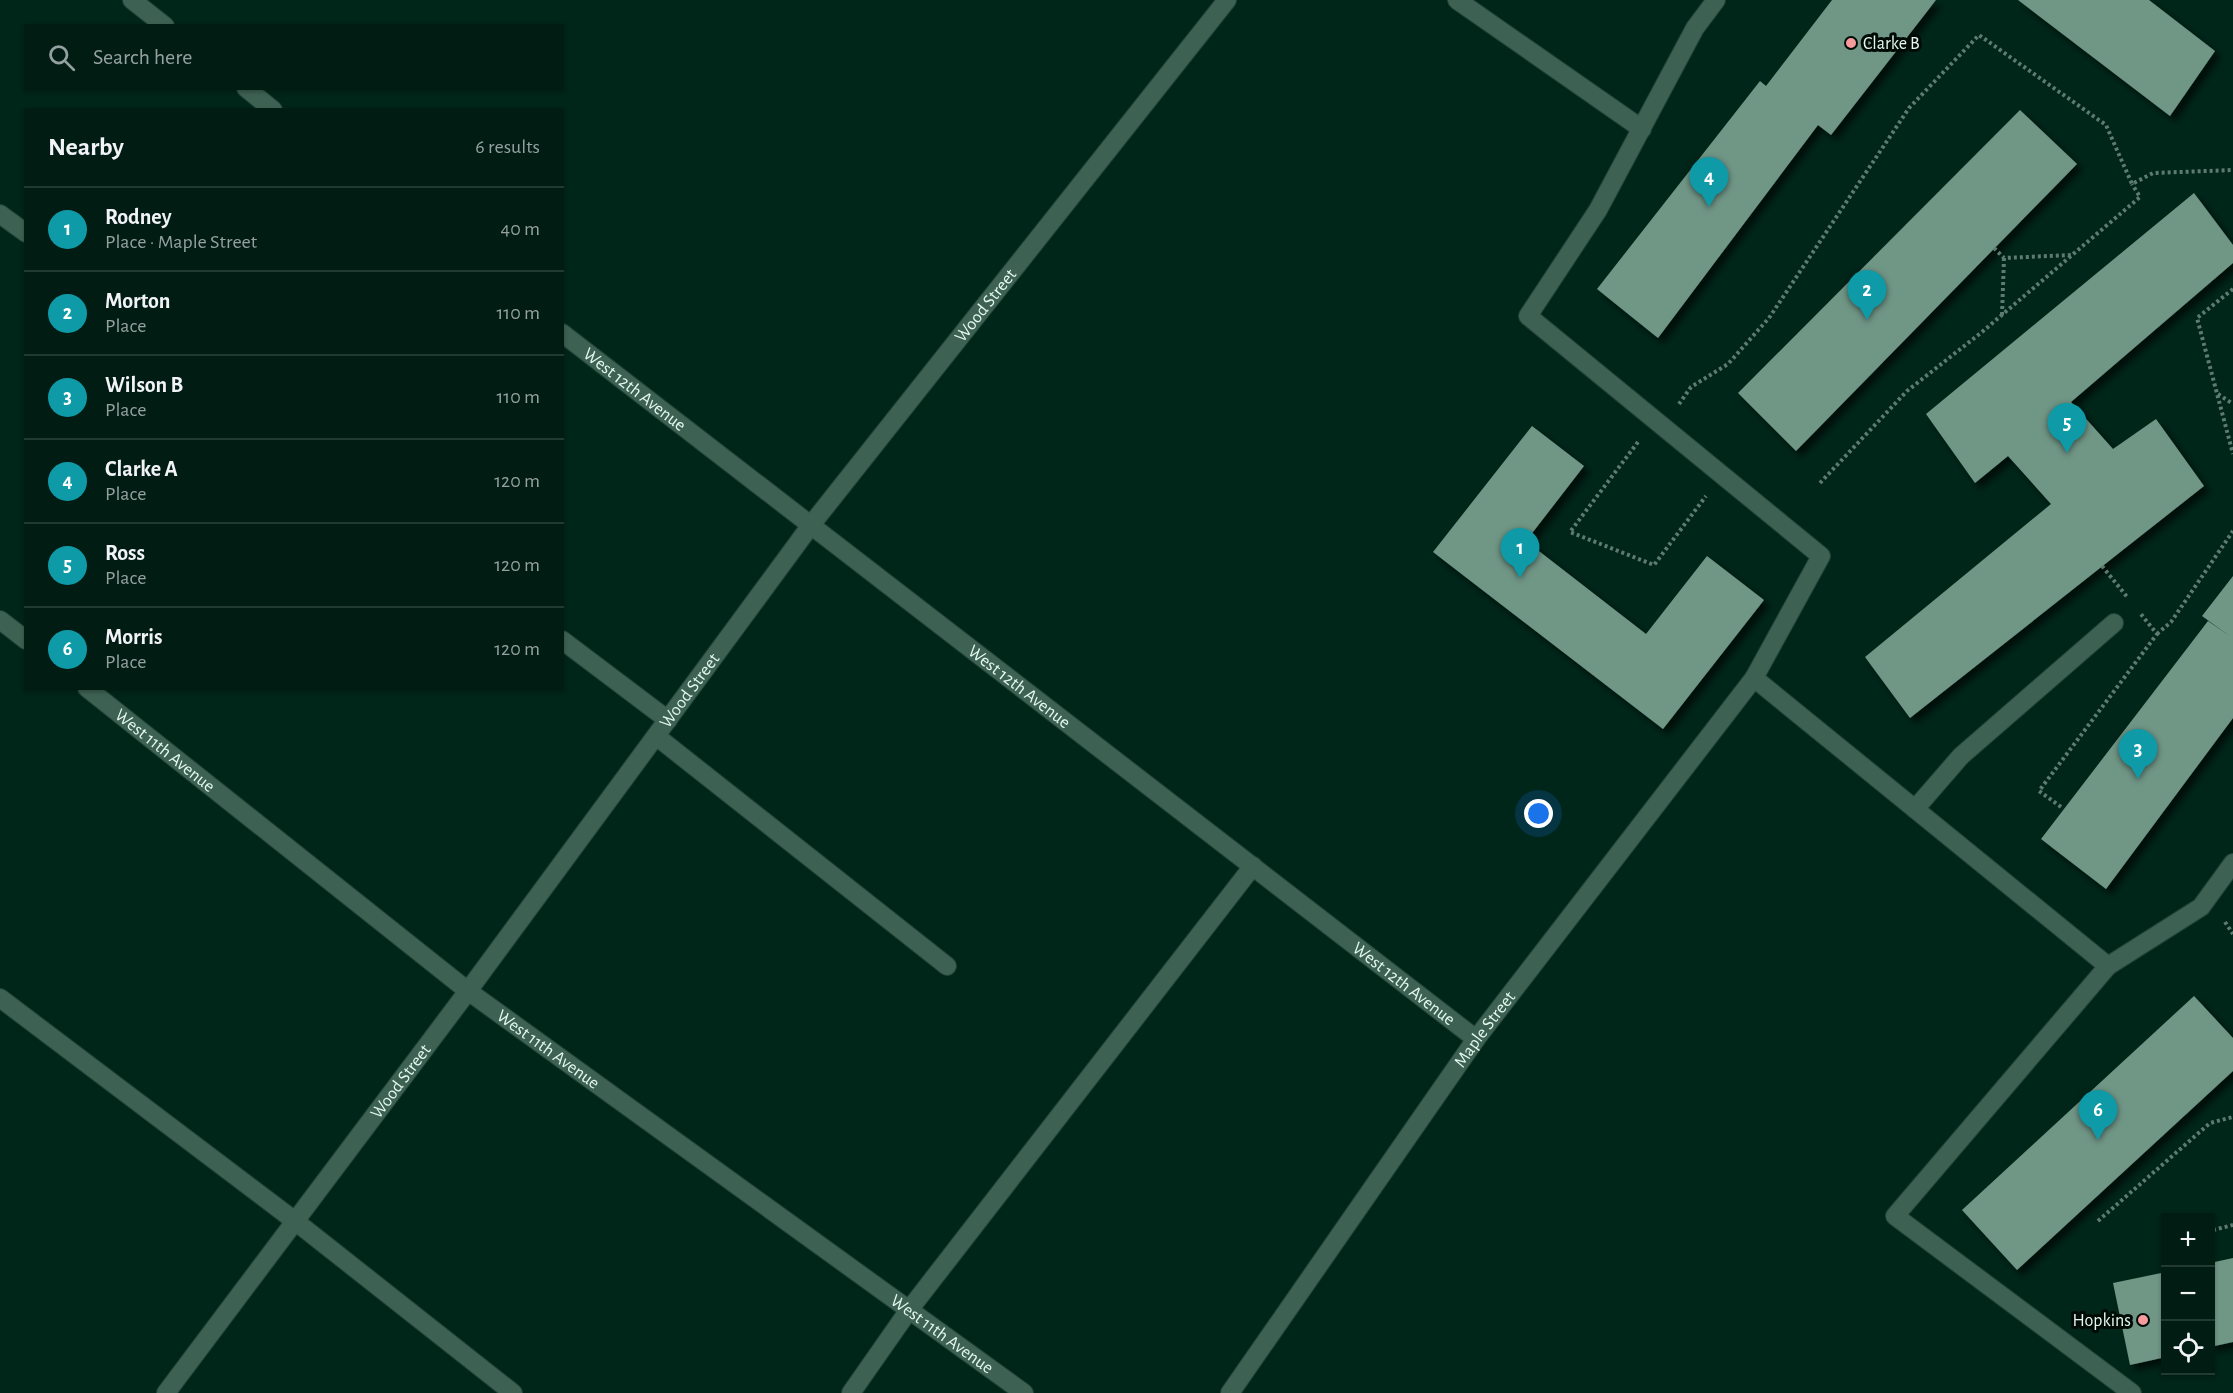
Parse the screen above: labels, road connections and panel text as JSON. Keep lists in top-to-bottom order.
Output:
{
  "streets": {
    "street": [
      "Wood Street",
      "West 12th Avenue",
      "West 11th Avenue",
      "Maple Street"
    ]
  },
  "crossings": [
    ["Wood Street", "West 12th Avenue"],
    ["Wood Street", "West 11th Avenue"],
    ["West 12th Avenue", "Maple Street"]
  ],
  "places": ["Clarke B", "Hopkins"],
  "page": {
    "search": "Search here",
    "heading": ["Nearby", "6 results"],
    "pins": [
      "4",
      "2",
      "5",
      "1",
      "3",
      "6"
    ],
    "list": [
      {
        "mark": "1",
        "name": "Rodney",
        "note": "Place · Maple Street",
        "value": "40 m"
      },
      {
        "mark": "2",
        "name": "Morton",
        "note": "Place",
        "value": "110 m"
      },
      {
        "mark": "3",
        "name": "Wilson B",
        "note": "Place",
        "value": "110 m"
      },
      {
        "mark": "4",
        "name": "Clarke A",
        "note": "Place",
        "value": "120 m"
      },
      {
        "mark": "5",
        "name": "Ross",
        "note": "Place",
        "value": "120 m"
      },
      {
        "mark": "6",
        "name": "Morris",
        "note": "Place",
        "value": "120 m"
      }
    ],
    "map_buttons": ["+", "−"]
  }
}
